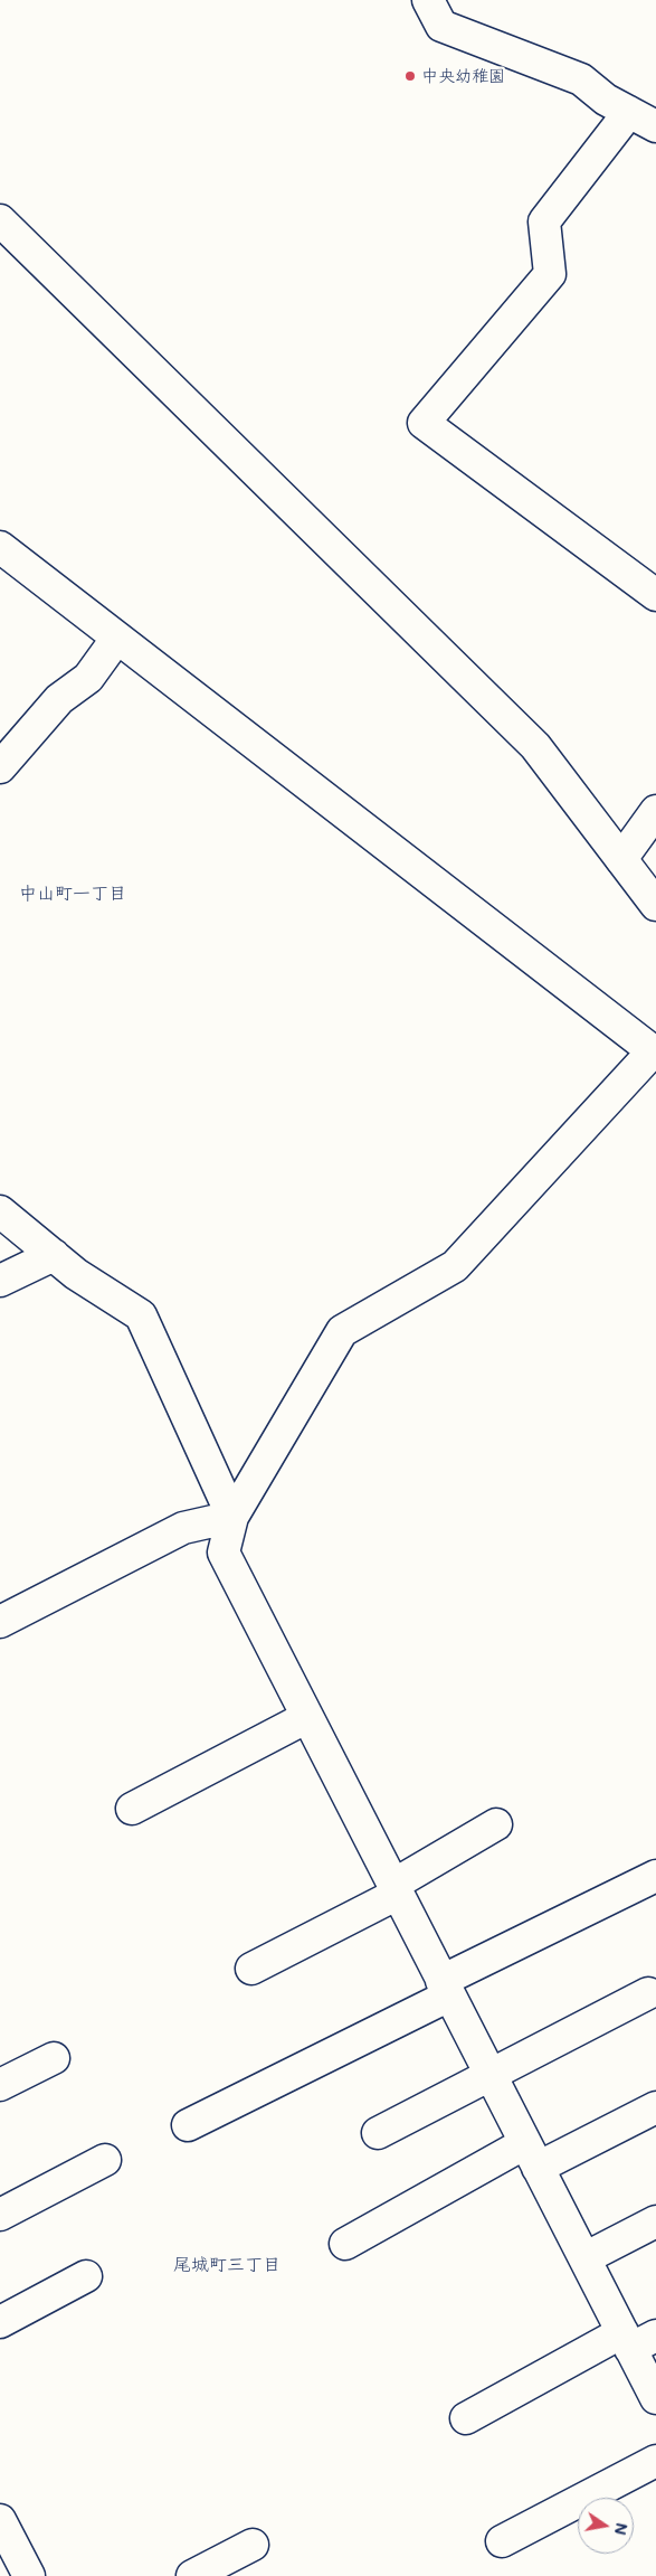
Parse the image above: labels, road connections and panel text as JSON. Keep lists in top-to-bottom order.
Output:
{
  "districts": ["中山町一丁目", "尾城町三丁目"],
  "places": ["中央幼稚園"],
  "north": "right"
}
